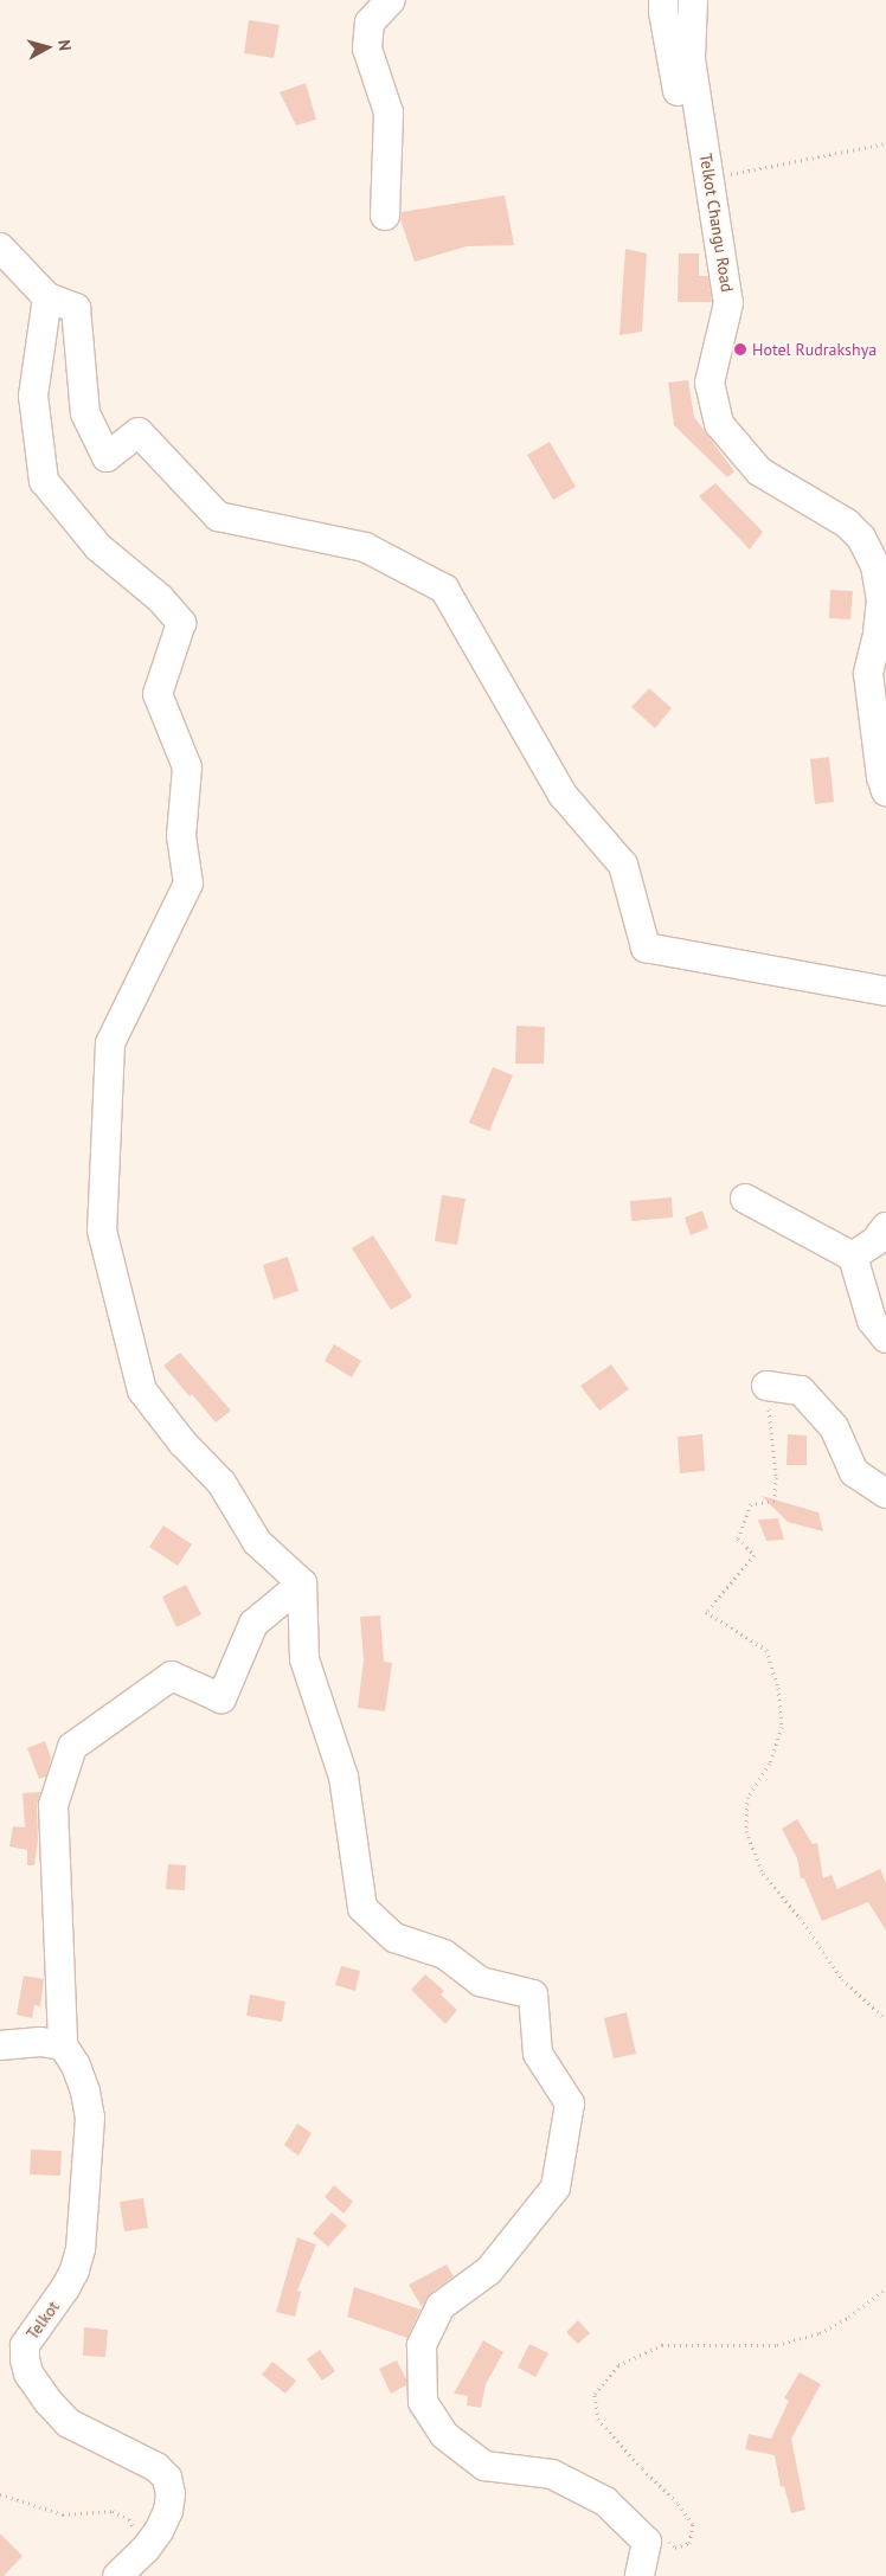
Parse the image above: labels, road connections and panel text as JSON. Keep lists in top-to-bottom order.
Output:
{
  "streets": {
    "street": ["Telkot Changu Road", "Telkot"]
  },
  "places": ["Hotel Rudrakshya"],
  "north": "right"
}
